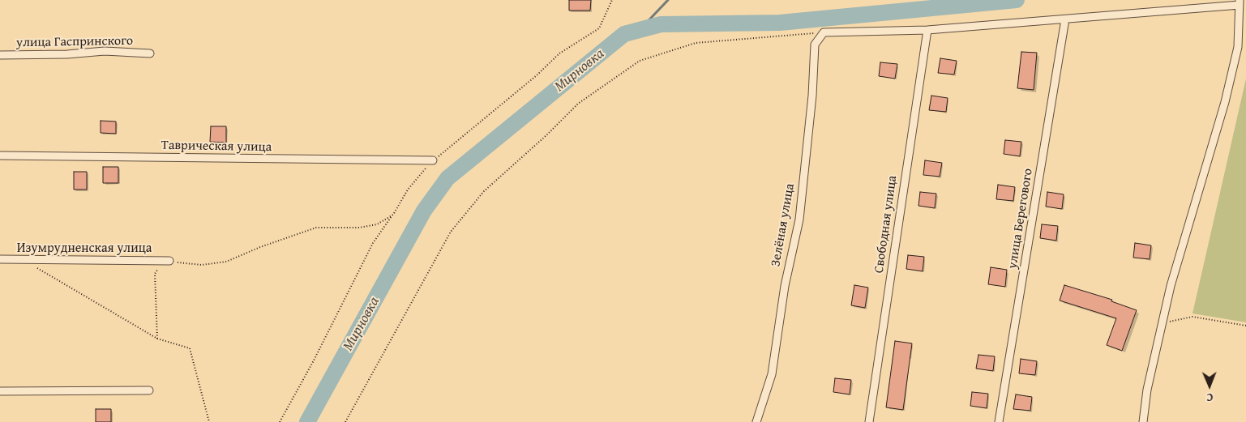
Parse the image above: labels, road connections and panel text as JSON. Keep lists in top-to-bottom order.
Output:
{
  "streets": {
    "street": [
      "улица Гаспринского",
      "Таврическая улица",
      "улица Берегового",
      "Свободная улица",
      "Зелёная улица",
      "Изумрудненская улица"
    ]
  },
  "water": ["Мирновка"],
  "north": "bottom"
}
